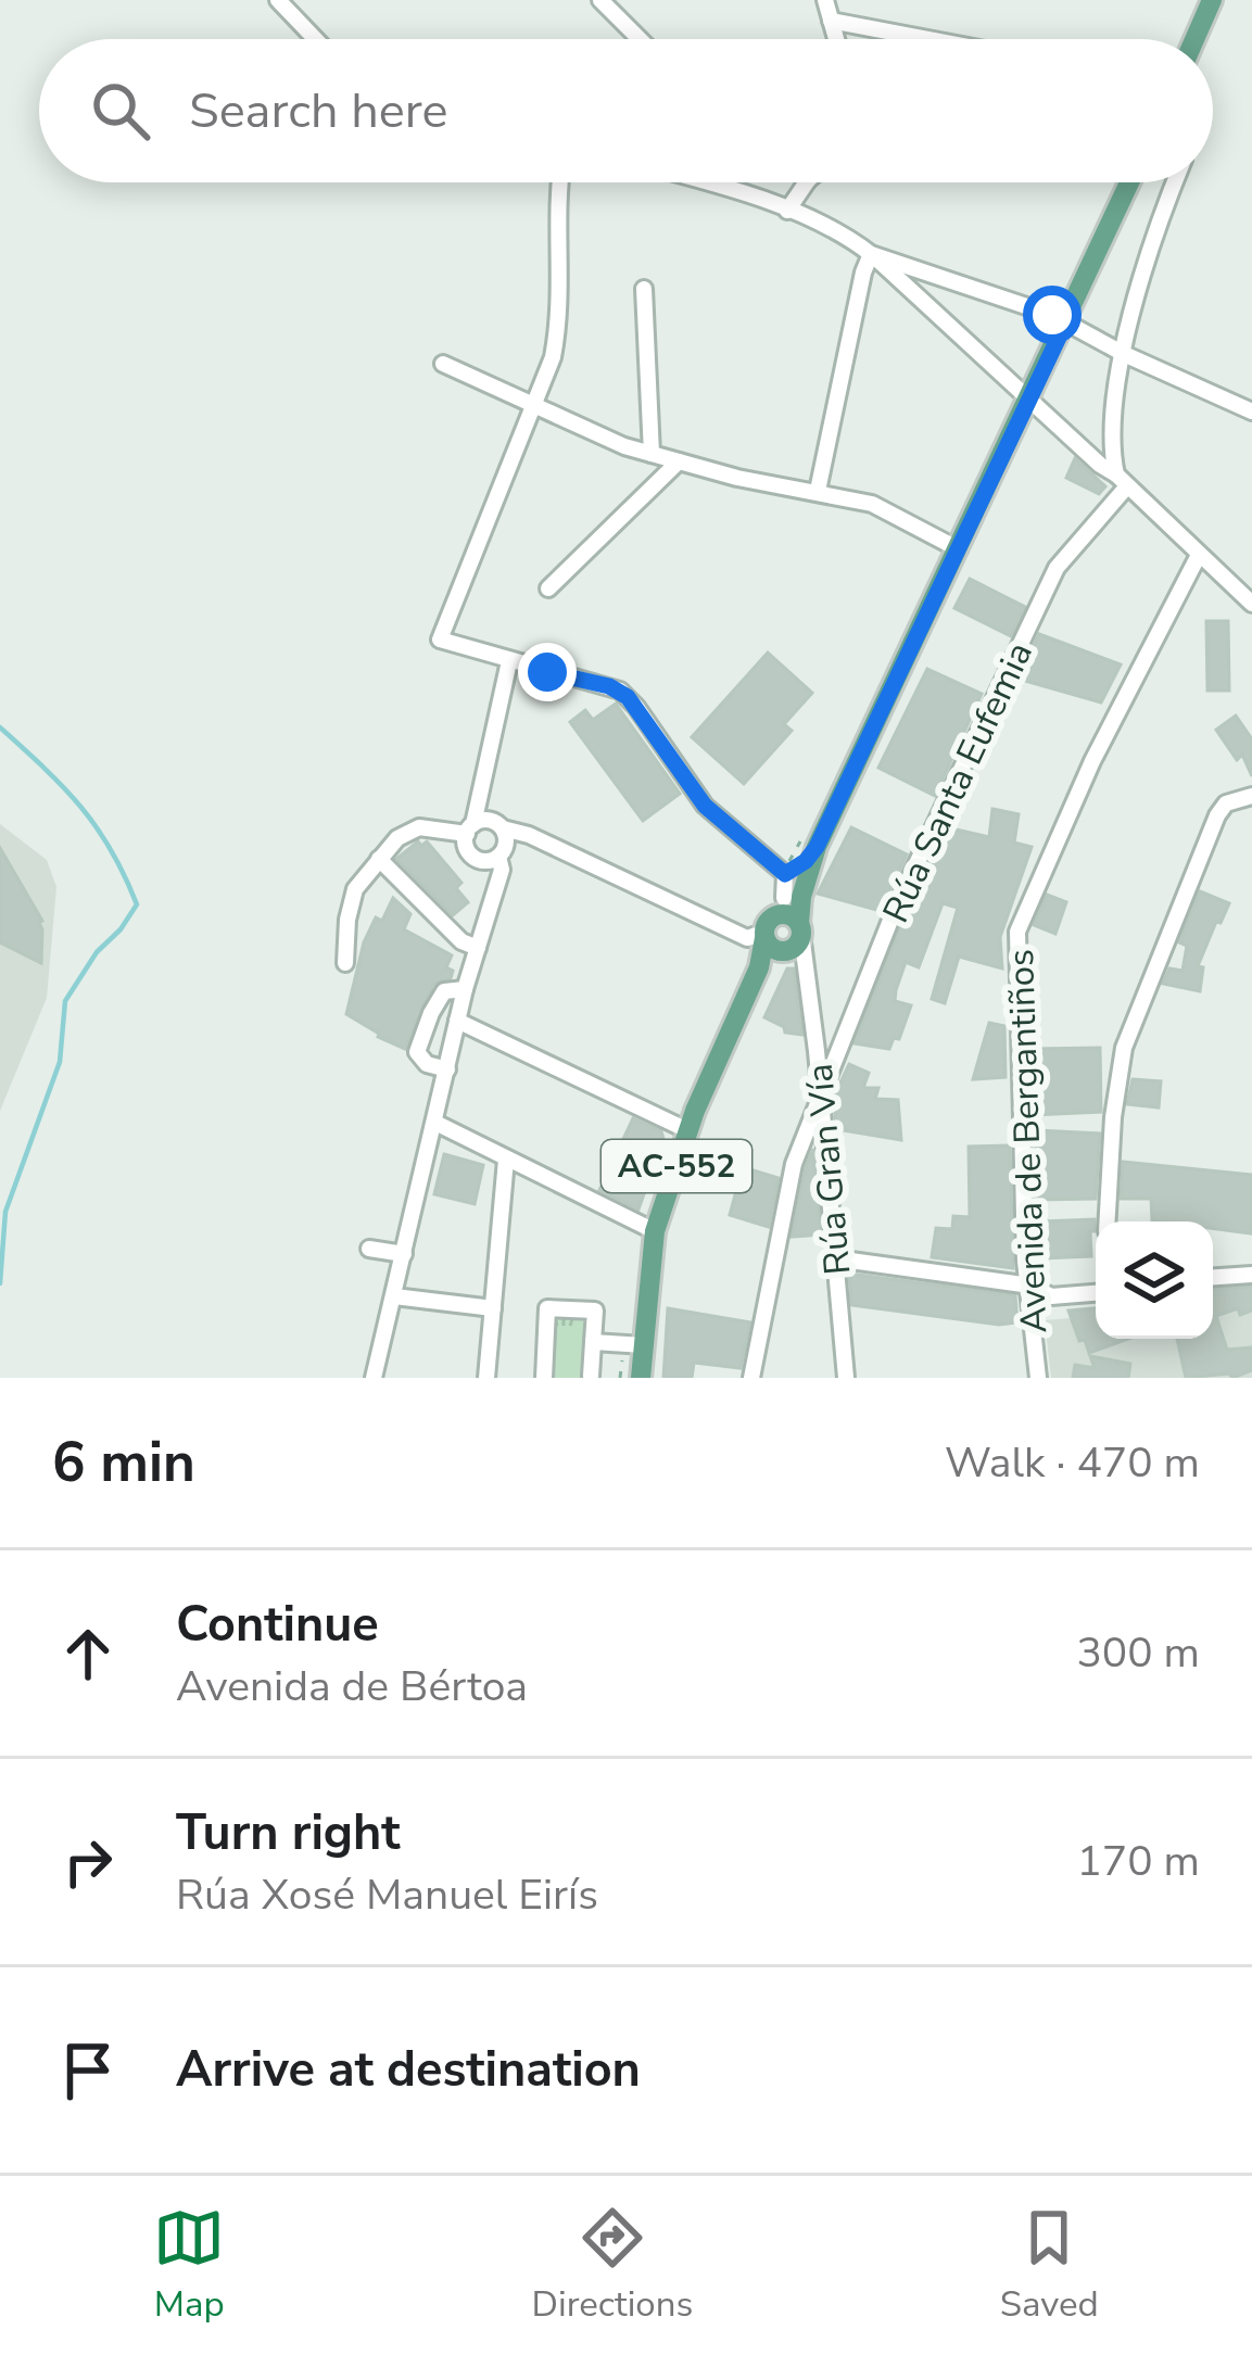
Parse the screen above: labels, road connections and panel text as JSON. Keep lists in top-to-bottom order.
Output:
{
  "streets": {
    "main road": ["AC-552"],
    "street": ["Rúa Santa Eufemia", "Avenida de Bergantiños", "Rúa Gran Vía"]
  },
  "crossings": [
    ["Rúa Santa Eufemia", "Rúa Gran Vía"],
    ["AC-552", "Rúa Gran Vía"]
  ],
  "page": {
    "search": "Search here",
    "heading": ["6 min", "Walk · 470 m"],
    "list": [
      ["Continue", "Avenida de Bértoa", "300 m"],
      ["Turn right", "Rúa Xosé Manuel Eirís", "170 m"],
      "Arrive at destination"
    ],
    "nav": ["Map", "Directions", "Saved"]
  }
}
